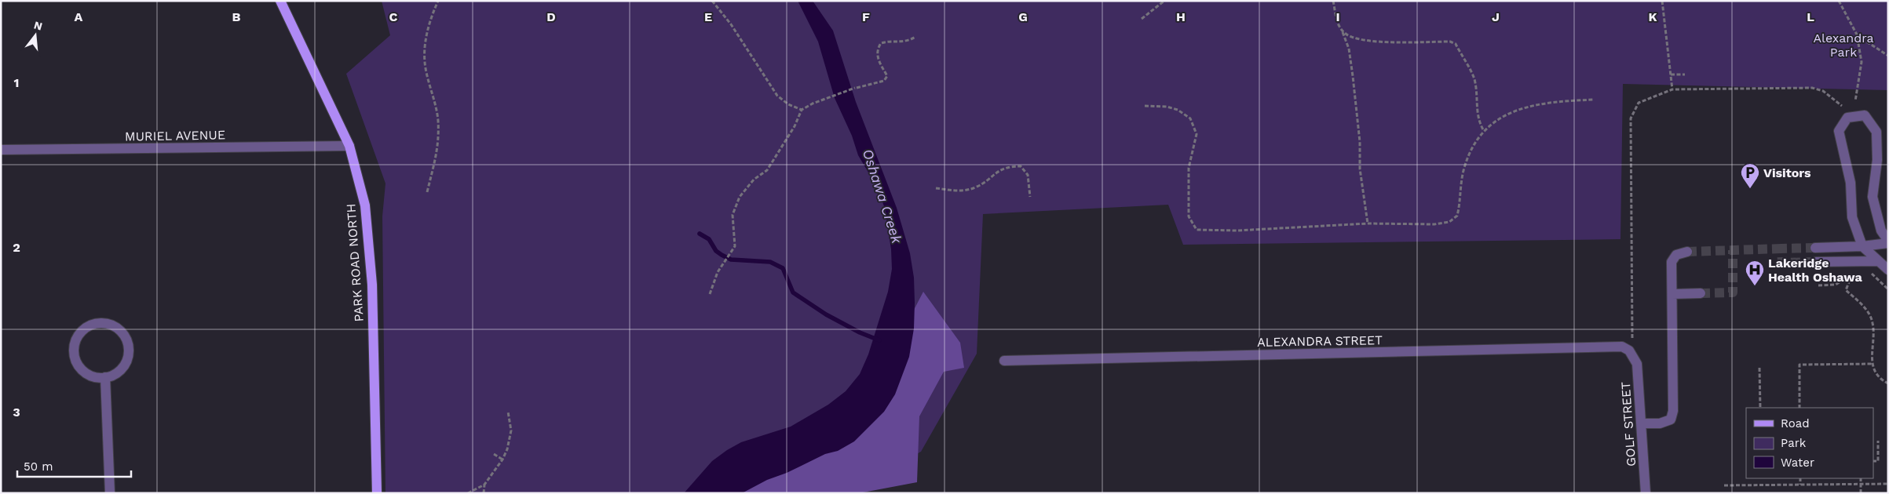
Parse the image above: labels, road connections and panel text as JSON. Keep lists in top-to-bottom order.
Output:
{
  "streets": {
    "main road": ["PARK ROAD NORTH"],
    "street": ["MURIEL AVENUE", "ALEXANDRA STREET", "GOLF STREET"]
  },
  "crossings": [
    ["MURIEL AVENUE", "PARK ROAD NORTH"],
    ["ALEXANDRA STREET", "GOLF STREET"]
  ],
  "water": ["Oshawa Creek"],
  "parks": ["Alexandra Park"],
  "places": {
    "parking": ["Visitors"],
    "hospital": ["Lakeridge Health Oshawa"]
  },
  "legend": ["Road", "Park", "Water"],
  "scale_bar": "50 m",
  "north": "top",
  "grid": {
    "columns": [
      "A",
      "B",
      "C",
      "D",
      "E",
      "F",
      "G",
      "H",
      "I",
      "J",
      "K",
      "L"
    ],
    "rows": ["1", "2", "3"]
  }
}
